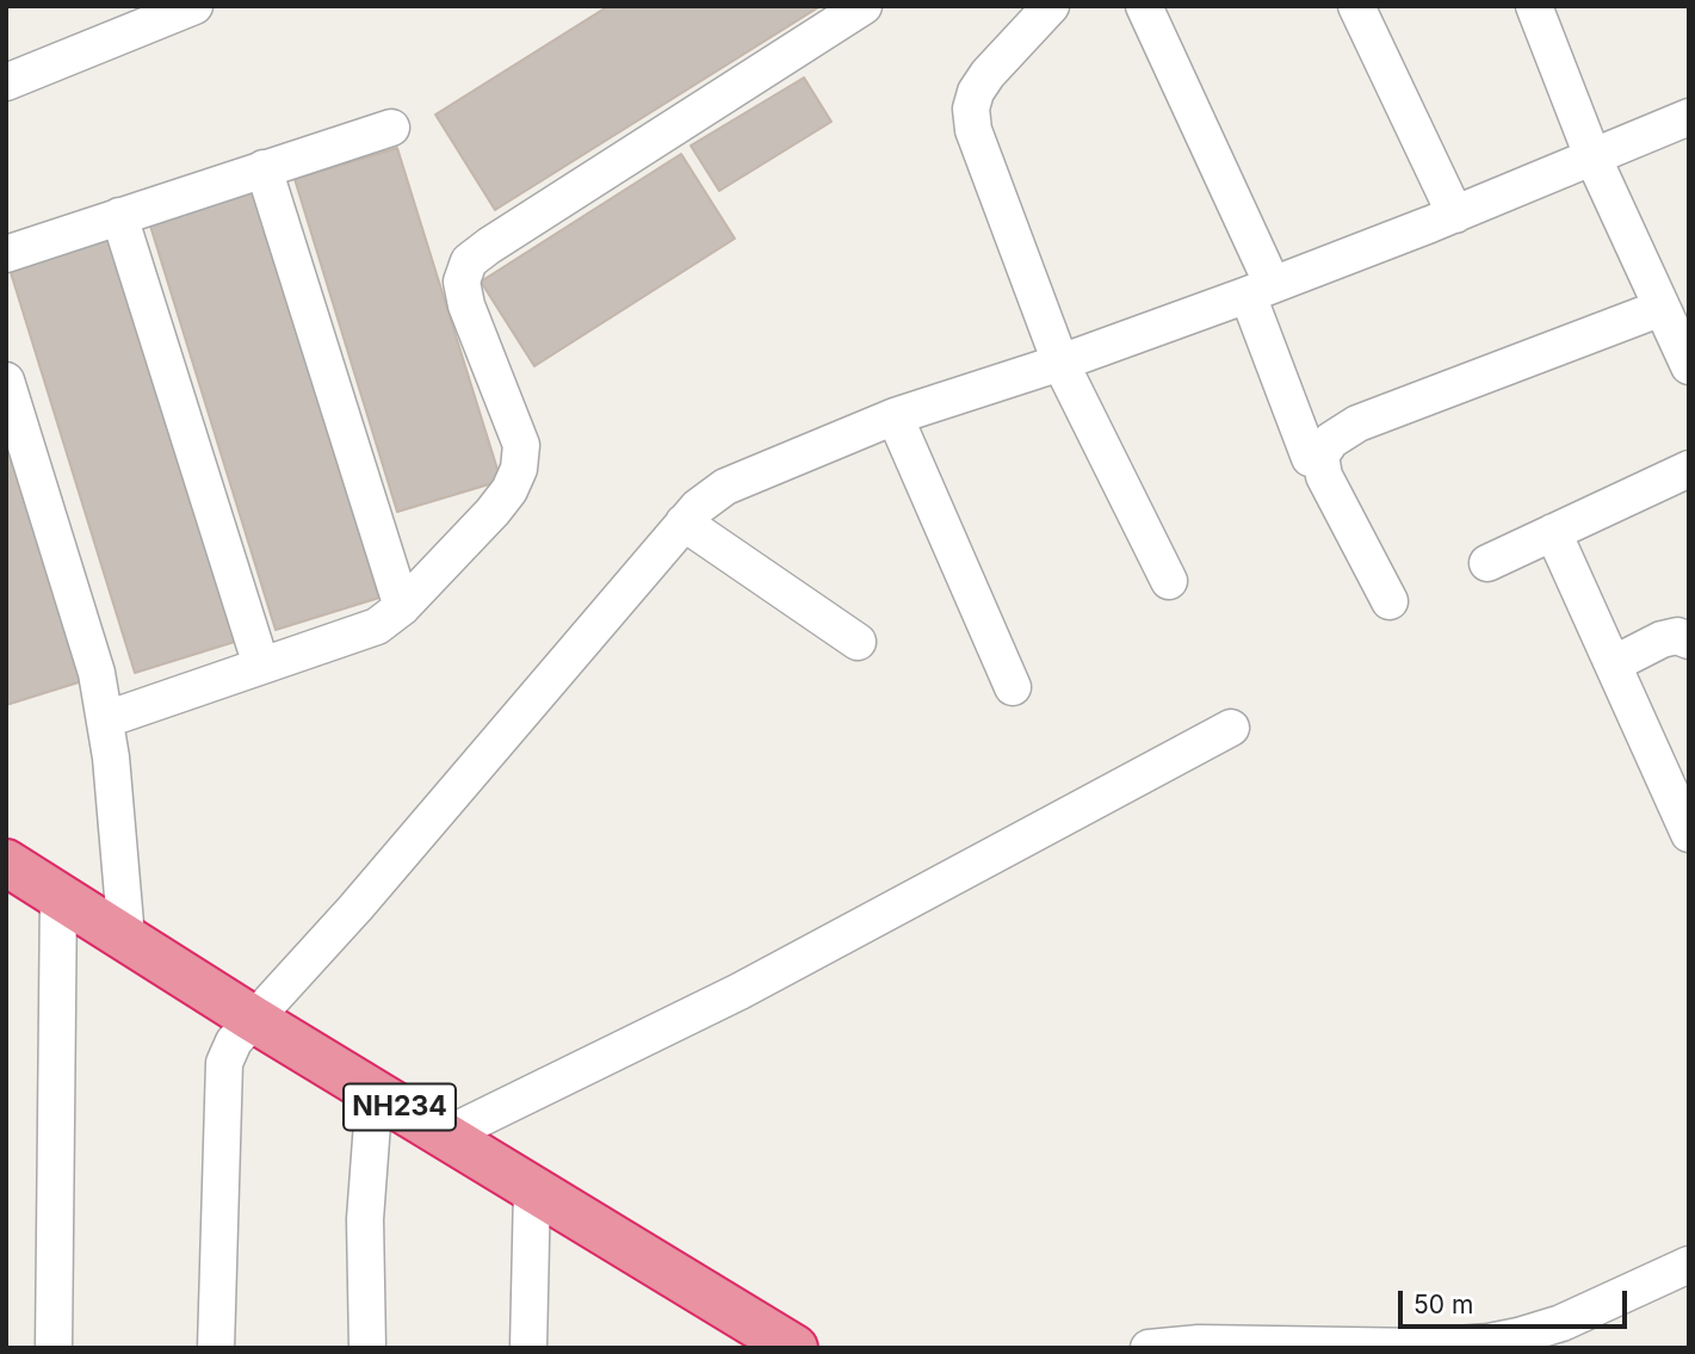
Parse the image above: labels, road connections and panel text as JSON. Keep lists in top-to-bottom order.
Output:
{
  "streets": {
    "highway": ["NH234"]
  },
  "scale_bar": "50 m"
}
